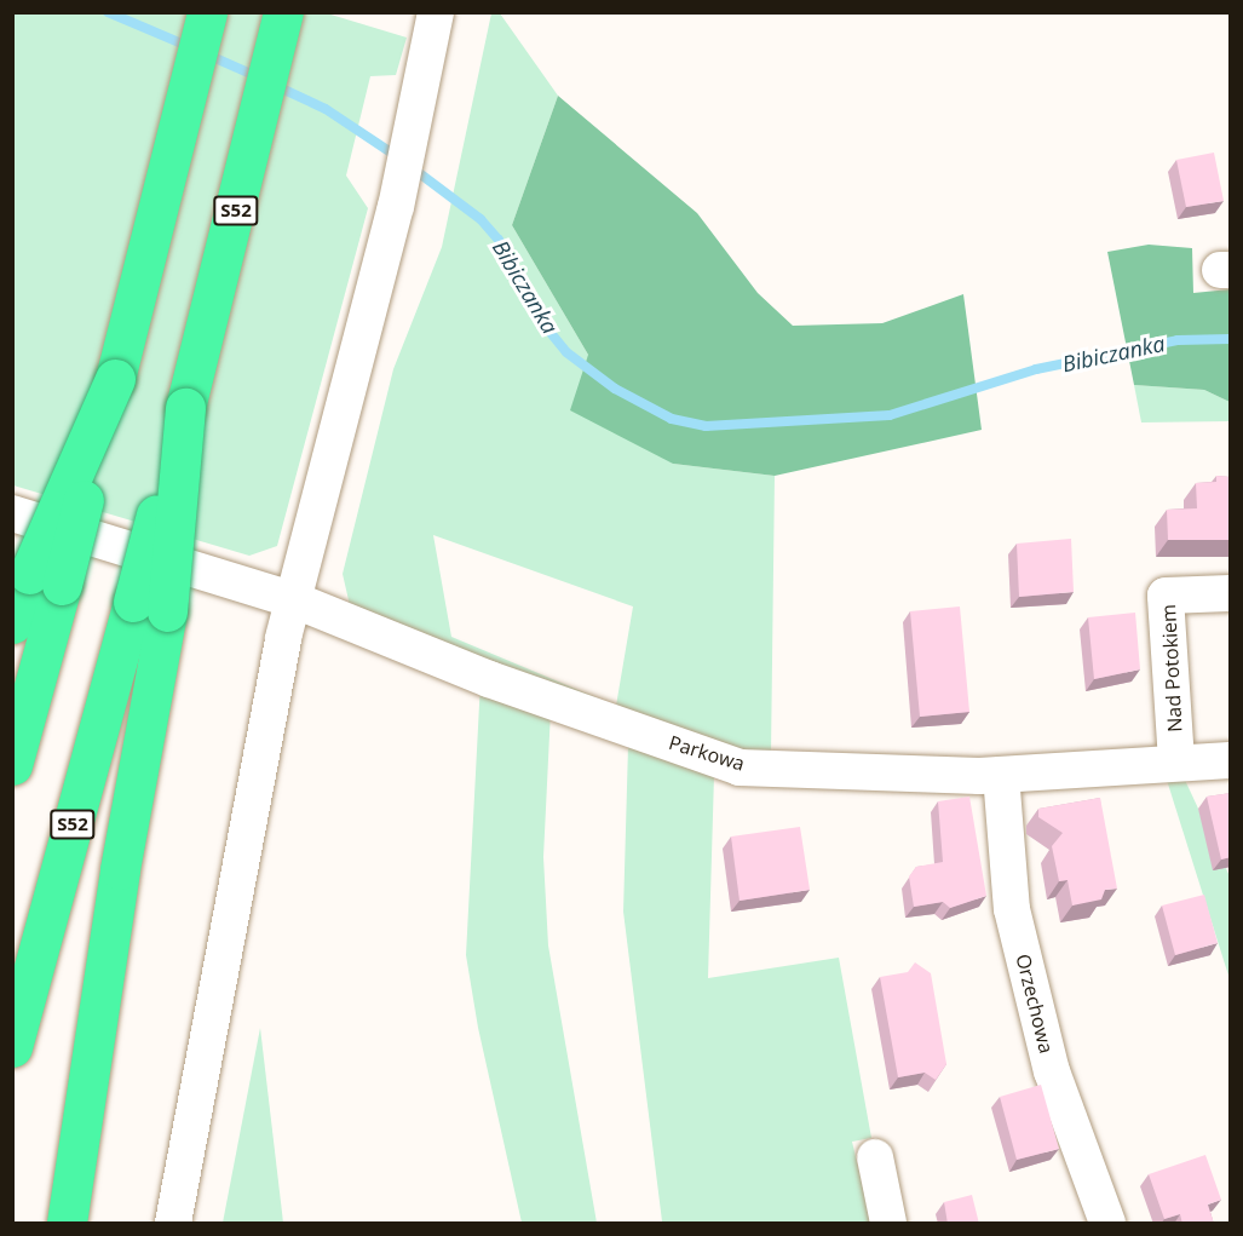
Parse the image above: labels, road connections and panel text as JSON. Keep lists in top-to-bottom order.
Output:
{
  "streets": {
    "highway": ["S52"],
    "street": ["Nad Potokiem", "Parkowa", "Orzechowa"]
  },
  "crossings": [
    ["Nad Potokiem", "Parkowa"],
    ["Parkowa", "Orzechowa"]
  ],
  "water": ["Bibiczanka"]
}
